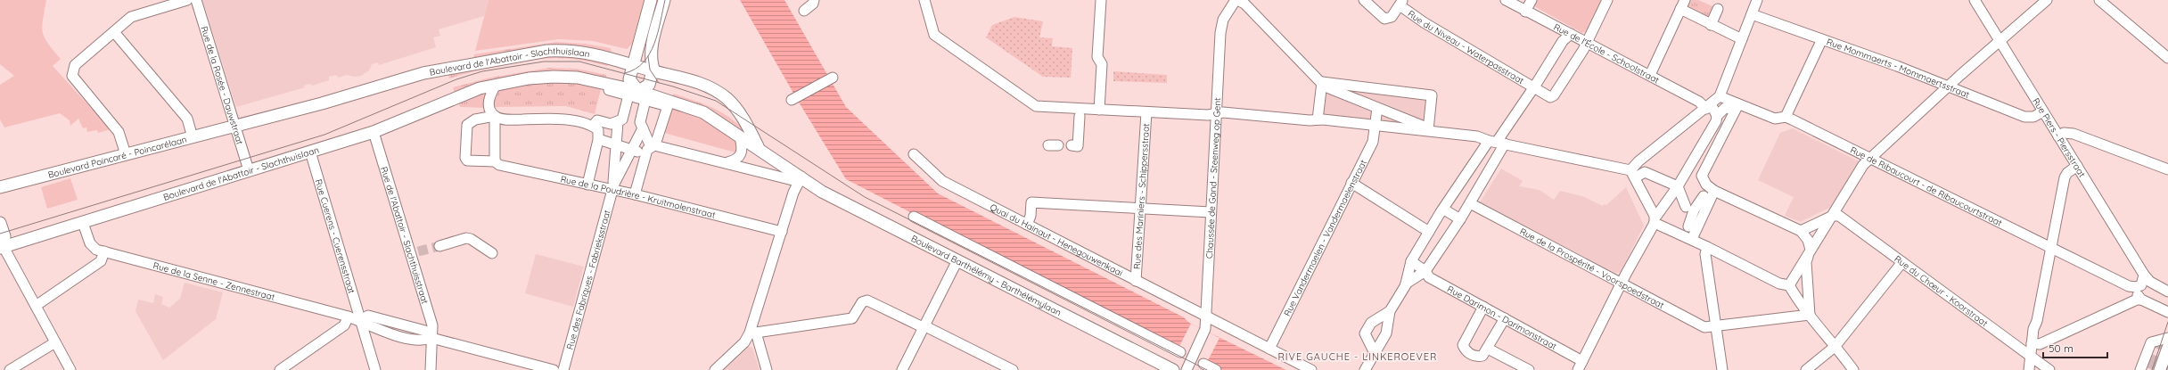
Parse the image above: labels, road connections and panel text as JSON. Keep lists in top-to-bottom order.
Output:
{
  "streets": {
    "main road": ["Boulevard de l'Abattoir - Slachthuislaan", "Boulevard Poincaré - Poincarélaan", "Boulevard Barthélémy - Barthélémylaan"],
    "street": [
      "Rue du Niveau - Waterpasstraat",
      "Rue de l'École - Schoolstraat",
      "Rue Mommaerts - Mommaertsstraat",
      "Rue de la Rosée - Dauwstraat",
      "Rue Piers - Piersstraat",
      "Chaussée de Gand - Steenweg op Gent",
      "Rue de Ribaucourt - de Ribaucourtstraat",
      "Rue de la Poudrière - Kruitmolenstraat",
      "Rue des Mariniers - Schippersstraat",
      "Rue de l'Abattoir - Slachthuisstraat",
      "Rue Cuerens - Cuerensstraat",
      "Rue Vandermaelen - Vandermaelenstraat",
      "Quai du Hainaut - Henegouwenkaai",
      "Rue de la Prospérité - Voorspoedstraat",
      "Rue des Fabriques - Fabrieksstraat",
      "Rue de la Senne - Zennestraat",
      "Rue du Chœur - Koorstraat",
      "Rue Darimon - Darimonstraat"
    ]
  },
  "crossings": [
    ["Rue du Niveau - Waterpasstraat", "Rue de l'École - Schoolstraat"],
    ["Boulevard de l'Abattoir - Slachthuislaan", "Rue de la Rosée - Dauwstraat"],
    ["Boulevard de l'Abattoir - Slachthuislaan", "Boulevard Poincaré - Poincarélaan"],
    ["Boulevard de l'Abattoir - Slachthuislaan", "Rue de l'Abattoir - Slachthuisstraat"],
    ["Boulevard de l'Abattoir - Slachthuislaan", "Rue Cuerens - Cuerensstraat"],
    ["Boulevard de l'Abattoir - Slachthuislaan", "Boulevard Barthélémy - Barthélémylaan"],
    ["Boulevard de l'Abattoir - Slachthuislaan", "Rue de la Senne - Zennestraat"],
    ["Rue Mommaerts - Mommaertsstraat", "Rue Piers - Piersstraat"],
    ["Rue de la Rosée - Dauwstraat", "Boulevard Poincaré - Poincarélaan"],
    ["Chaussée de Gand - Steenweg op Gent", "Quai du Hainaut - Henegouwenkaai"],
    ["Rue de la Poudrière - Kruitmolenstraat", "Rue des Fabriques - Fabrieksstraat"],
    ["Rue des Mariniers - Schippersstraat", "Quai du Hainaut - Henegouwenkaai"],
    ["Rue de l'Abattoir - Slachthuisstraat", "Rue de la Senne - Zennestraat"],
    ["Rue Cuerens - Cuerensstraat", "Rue de la Senne - Zennestraat"],
    ["Rue Vandermaelen - Vandermaelenstraat", "Quai du Hainaut - Henegouwenkaai"]
  ],
  "districts": ["RIVE GAUCHE - LINKEROEVER"],
  "scale_bar": "50 m"
}
